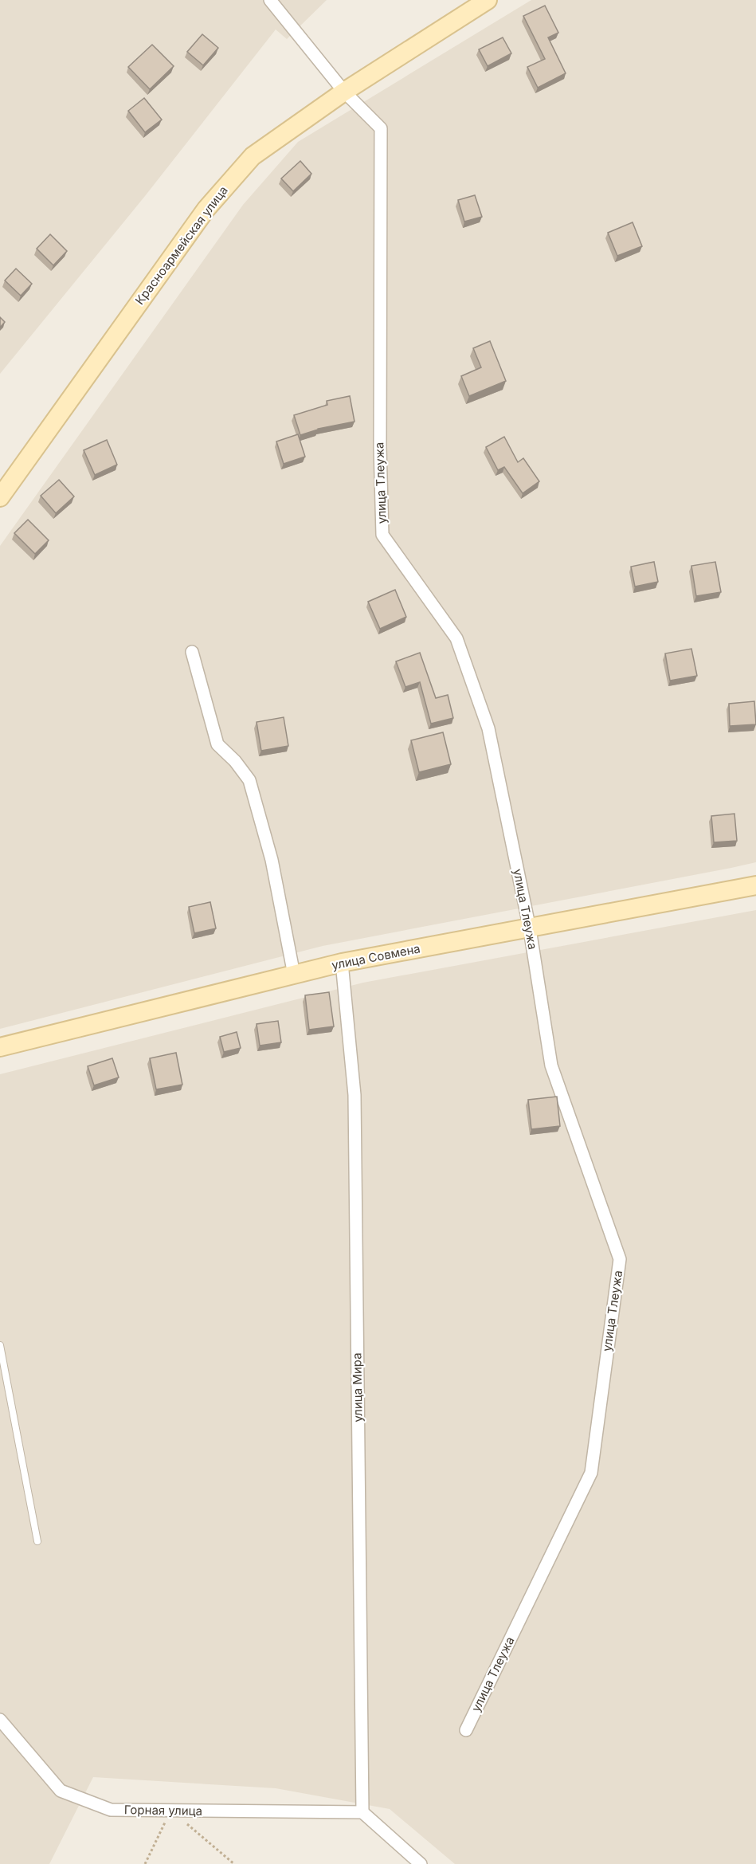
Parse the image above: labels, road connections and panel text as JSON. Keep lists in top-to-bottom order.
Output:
{
  "streets": {
    "street": [
      "Красноармейская улица",
      "улица Тлеужа",
      "улица Совмена",
      "улица Мира",
      "Горная улица"
    ]
  },
  "crossings": [
    ["Красноармейская улица", "улица Тлеужа"],
    ["улица Тлеужа", "улица Совмена"],
    ["улица Совмена", "улица Мира"],
    ["улица Мира", "Горная улица"]
  ]
}
